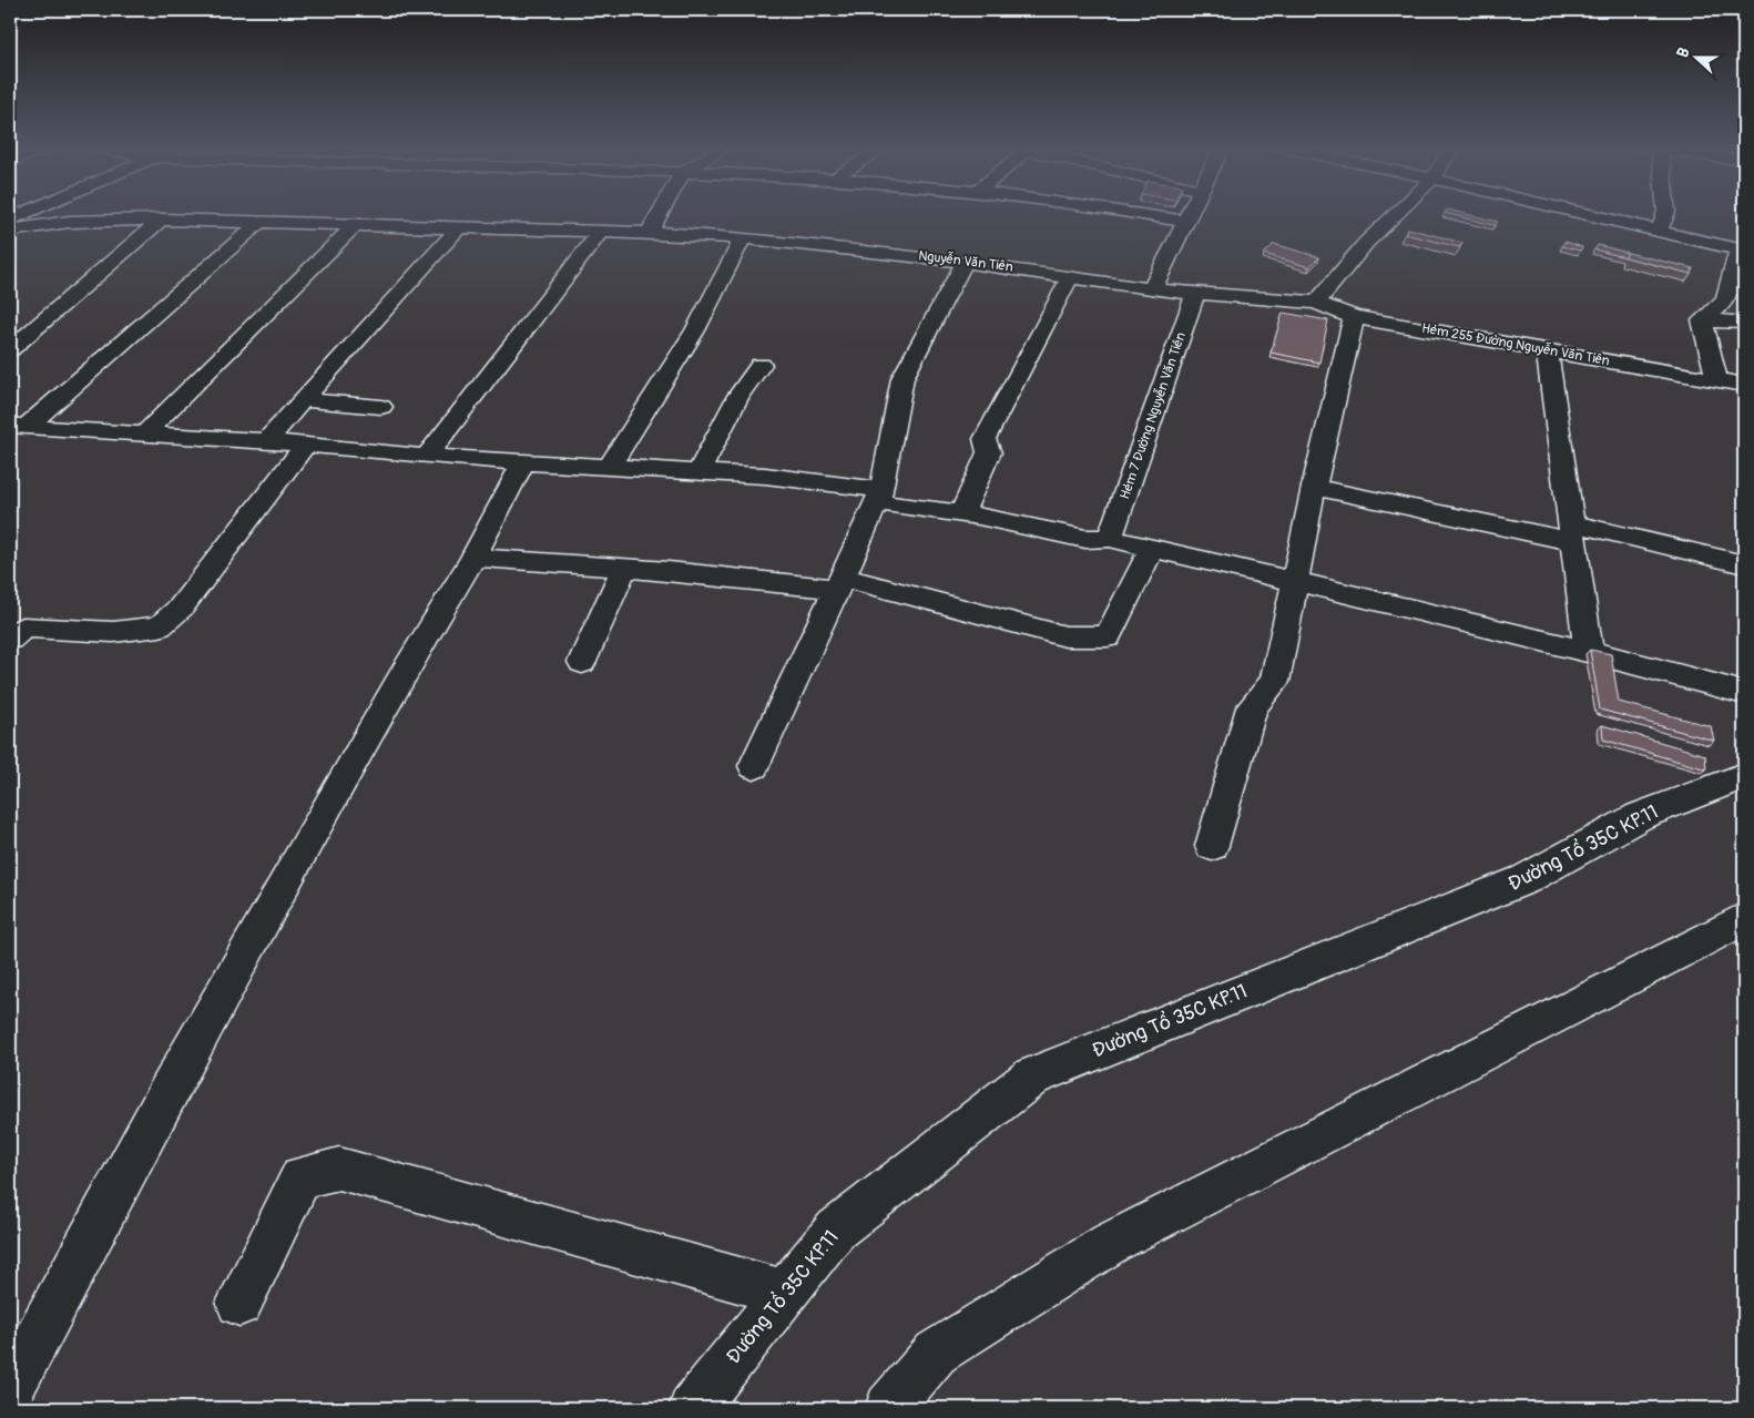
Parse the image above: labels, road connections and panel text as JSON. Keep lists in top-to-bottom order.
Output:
{
  "streets": {
    "street": [
      "Nguyễn Văn Tiên",
      "Hẻm 255 Đường Nguyễn Văn Tiên",
      "Hẻm 7 Đường Nguyễn Văn Tiên",
      "Đường Tổ 35C KP.11"
    ]
  },
  "crossings": [
    ["Nguyễn Văn Tiên", "Hẻm 255 Đường Nguyễn Văn Tiên"],
    ["Nguyễn Văn Tiên", "Hẻm 7 Đường Nguyễn Văn Tiên"]
  ],
  "north": "left"
}
